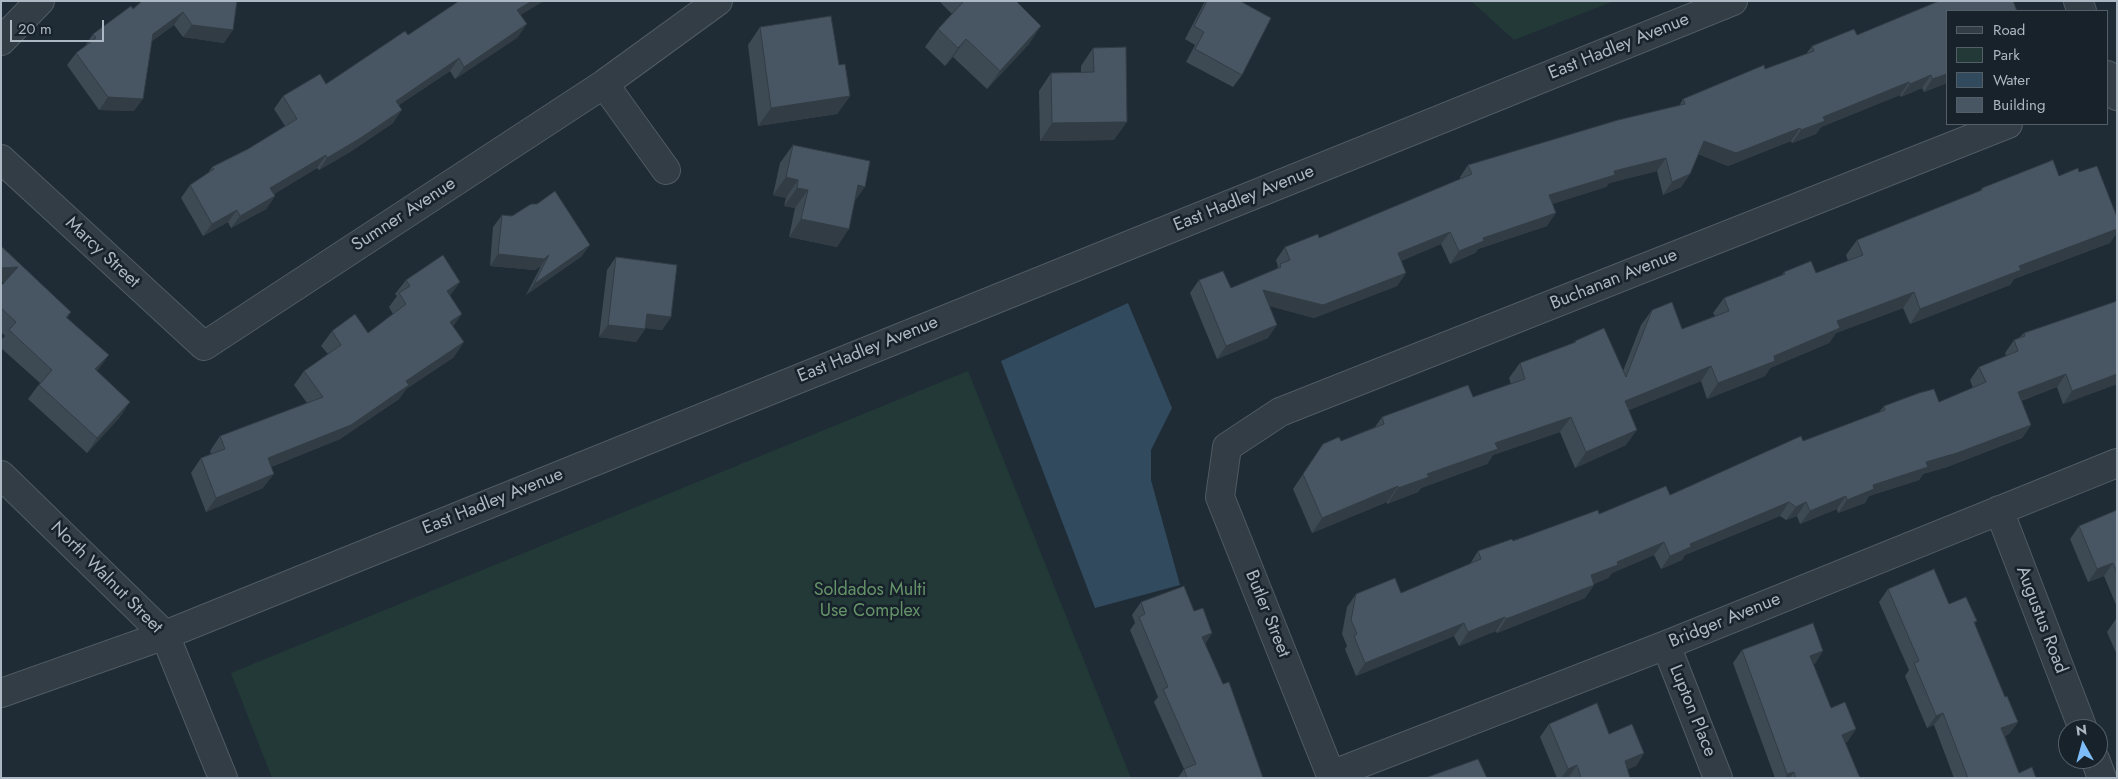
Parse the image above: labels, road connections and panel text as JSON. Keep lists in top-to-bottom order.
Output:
{
  "streets": {
    "street": [
      "East Hadley Avenue",
      "Sumner Avenue",
      "Marcy Street",
      "Buchanan Avenue",
      "North Walnut Street",
      "Butler Street",
      "Augustus Road",
      "Bridger Avenue",
      "Lupton Place"
    ]
  },
  "crossings": [
    ["East Hadley Avenue", "North Walnut Street"],
    ["Sumner Avenue", "Marcy Street"],
    ["Buchanan Avenue", "Butler Street"],
    ["Butler Street", "Bridger Avenue"],
    ["Augustus Road", "Bridger Avenue"],
    ["Bridger Avenue", "Lupton Place"]
  ],
  "parks": ["Soldados Multi Use Complex"],
  "legend": [
    "Road",
    "Park",
    "Water",
    "Building"
  ],
  "scale_bar": "20 m",
  "north": "top"
}
